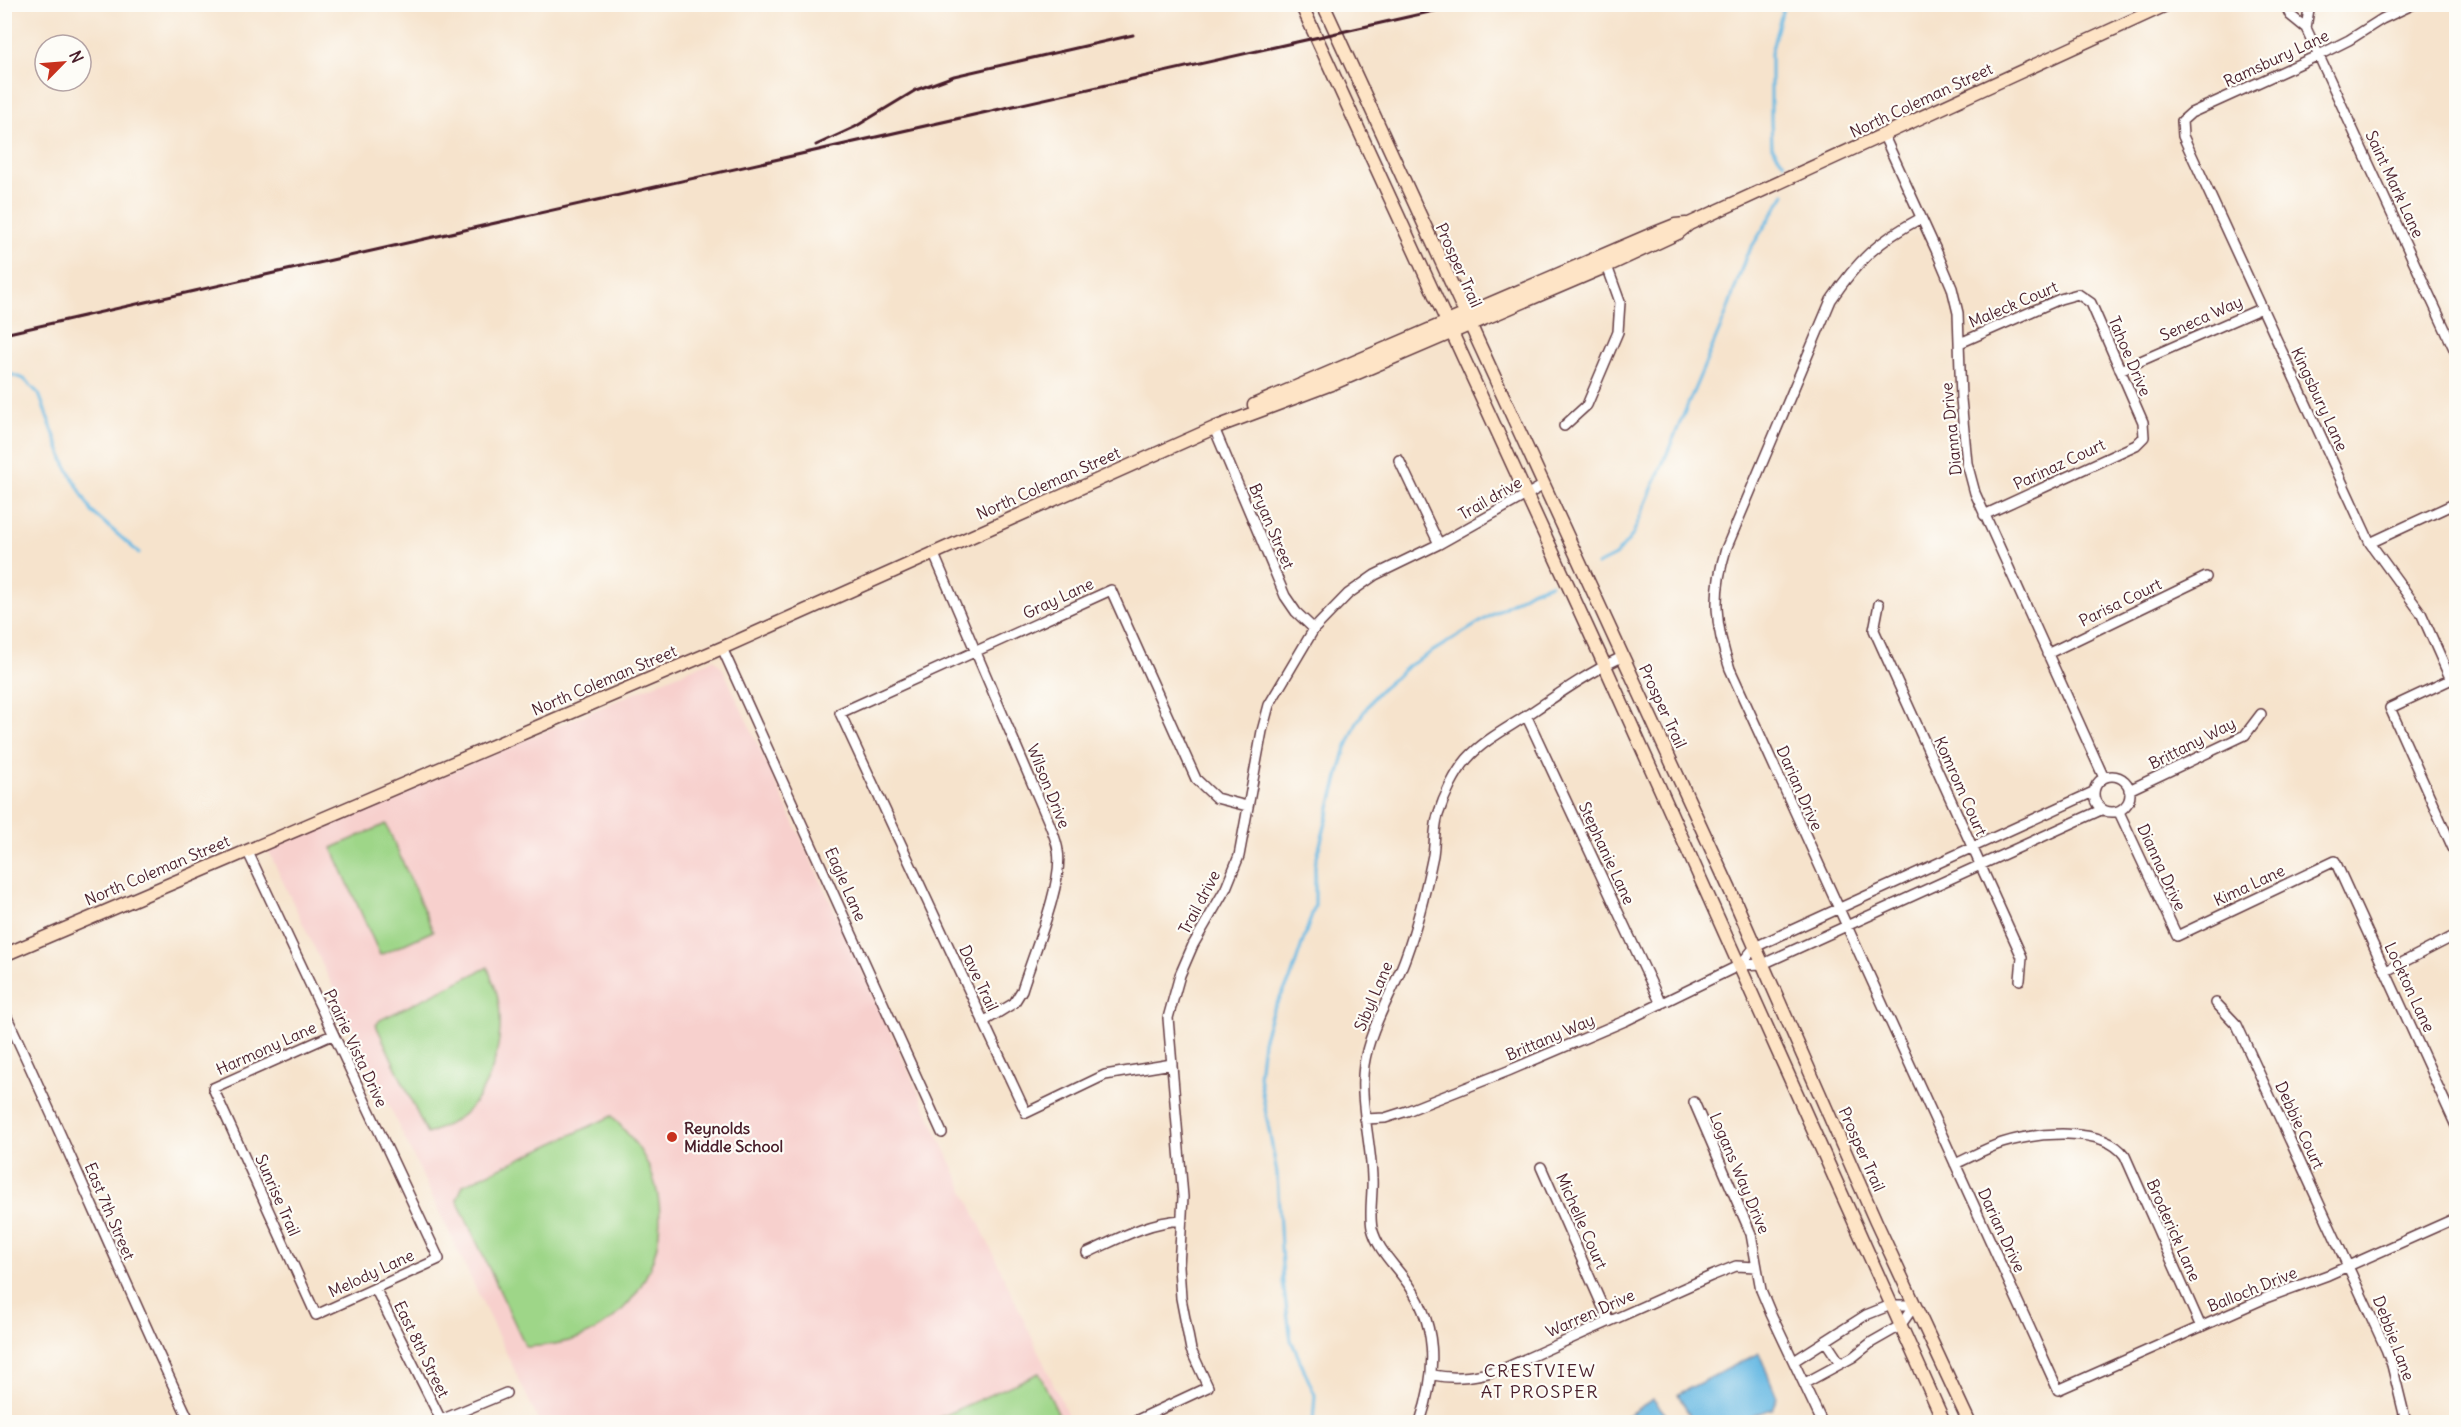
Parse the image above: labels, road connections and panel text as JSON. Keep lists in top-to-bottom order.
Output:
{
  "streets": {
    "main road": ["North Coleman Street", "Prosper Trail"],
    "street": [
      "Ramsbury Lane",
      "Saint Mark Lane",
      "Maleck Court",
      "Seneca Way",
      "Tahoe Drive",
      "Kingsbury Lane",
      "Dianna Drive",
      "Parinaz Court",
      "Trail drive",
      "Bryan Street",
      "Gray Lane",
      "Parisa Court",
      "Brittany Way",
      "Wilson Drive",
      "Komrom Court",
      "Darian Drive",
      "Stephanie Lane",
      "Eagle Lane",
      "Kima Lane",
      "Dave Trail",
      "Lockton Lane",
      "Sibyl Lane",
      "Harmony Lane",
      "Prairie Vista Drive",
      "Debbie Court",
      "Logans Way Drive",
      "Sunrise Trail",
      "East 7th Street",
      "Michelle Court",
      "Broderick Lane",
      "Melody Lane",
      "Balloch Drive",
      "Warren Drive",
      "Debbie Lane",
      "East 8th Street"
    ]
  },
  "crossings": [
    ["Ramsbury Lane", "Saint Mark Lane"],
    ["Ramsbury Lane", "Kingsbury Lane"],
    ["North Coleman Street", "Prosper Trail"],
    ["North Coleman Street", "Dianna Drive"],
    ["North Coleman Street", "Bryan Street"],
    ["North Coleman Street", "Wilson Drive"],
    ["North Coleman Street", "Eagle Lane"],
    ["North Coleman Street", "Prairie Vista Drive"],
    ["Prosper Trail", "Trail drive"],
    ["Prosper Trail", "Brittany Way"],
    ["Prosper Trail", "Sibyl Lane"],
    ["Maleck Court", "Tahoe Drive"],
    ["Maleck Court", "Dianna Drive"],
    ["Seneca Way", "Tahoe Drive"],
    ["Seneca Way", "Kingsbury Lane"],
    ["Tahoe Drive", "Parinaz Court"],
    ["Dianna Drive", "Parinaz Court"],
    ["Dianna Drive", "Parisa Court"],
    ["Dianna Drive", "Brittany Way"],
    ["Dianna Drive", "Darian Drive"],
    ["Dianna Drive", "Kima Lane"],
    ["Trail drive", "Bryan Street"],
    ["Trail drive", "Gray Lane"],
    ["Trail drive", "Dave Trail"],
    ["Gray Lane", "Wilson Drive"],
    ["Gray Lane", "Dave Trail"],
    ["Brittany Way", "Komrom Court"],
    ["Brittany Way", "Darian Drive"],
    ["Brittany Way", "Stephanie Lane"],
    ["Brittany Way", "Sibyl Lane"],
    ["Wilson Drive", "Dave Trail"],
    ["Darian Drive", "Broderick Lane"],
    ["Darian Drive", "Balloch Drive"],
    ["Stephanie Lane", "Sibyl Lane"],
    ["Kima Lane", "Lockton Lane"],
    ["Sibyl Lane", "Warren Drive"],
    ["Harmony Lane", "Prairie Vista Drive"],
    ["Harmony Lane", "Sunrise Trail"],
    ["Prairie Vista Drive", "Melody Lane"],
    ["Debbie Court", "Balloch Drive"],
    ["Debbie Court", "Debbie Lane"],
    ["Logans Way Drive", "Warren Drive"],
    ["Sunrise Trail", "Melody Lane"],
    ["Michelle Court", "Warren Drive"],
    ["Broderick Lane", "Balloch Drive"],
    ["Melody Lane", "East 8th Street"],
    ["Balloch Drive", "Debbie Lane"]
  ],
  "districts": ["CRESTVIEW AT PROSPER"],
  "places": ["Reynolds Middle School"],
  "north": "top right"
}
